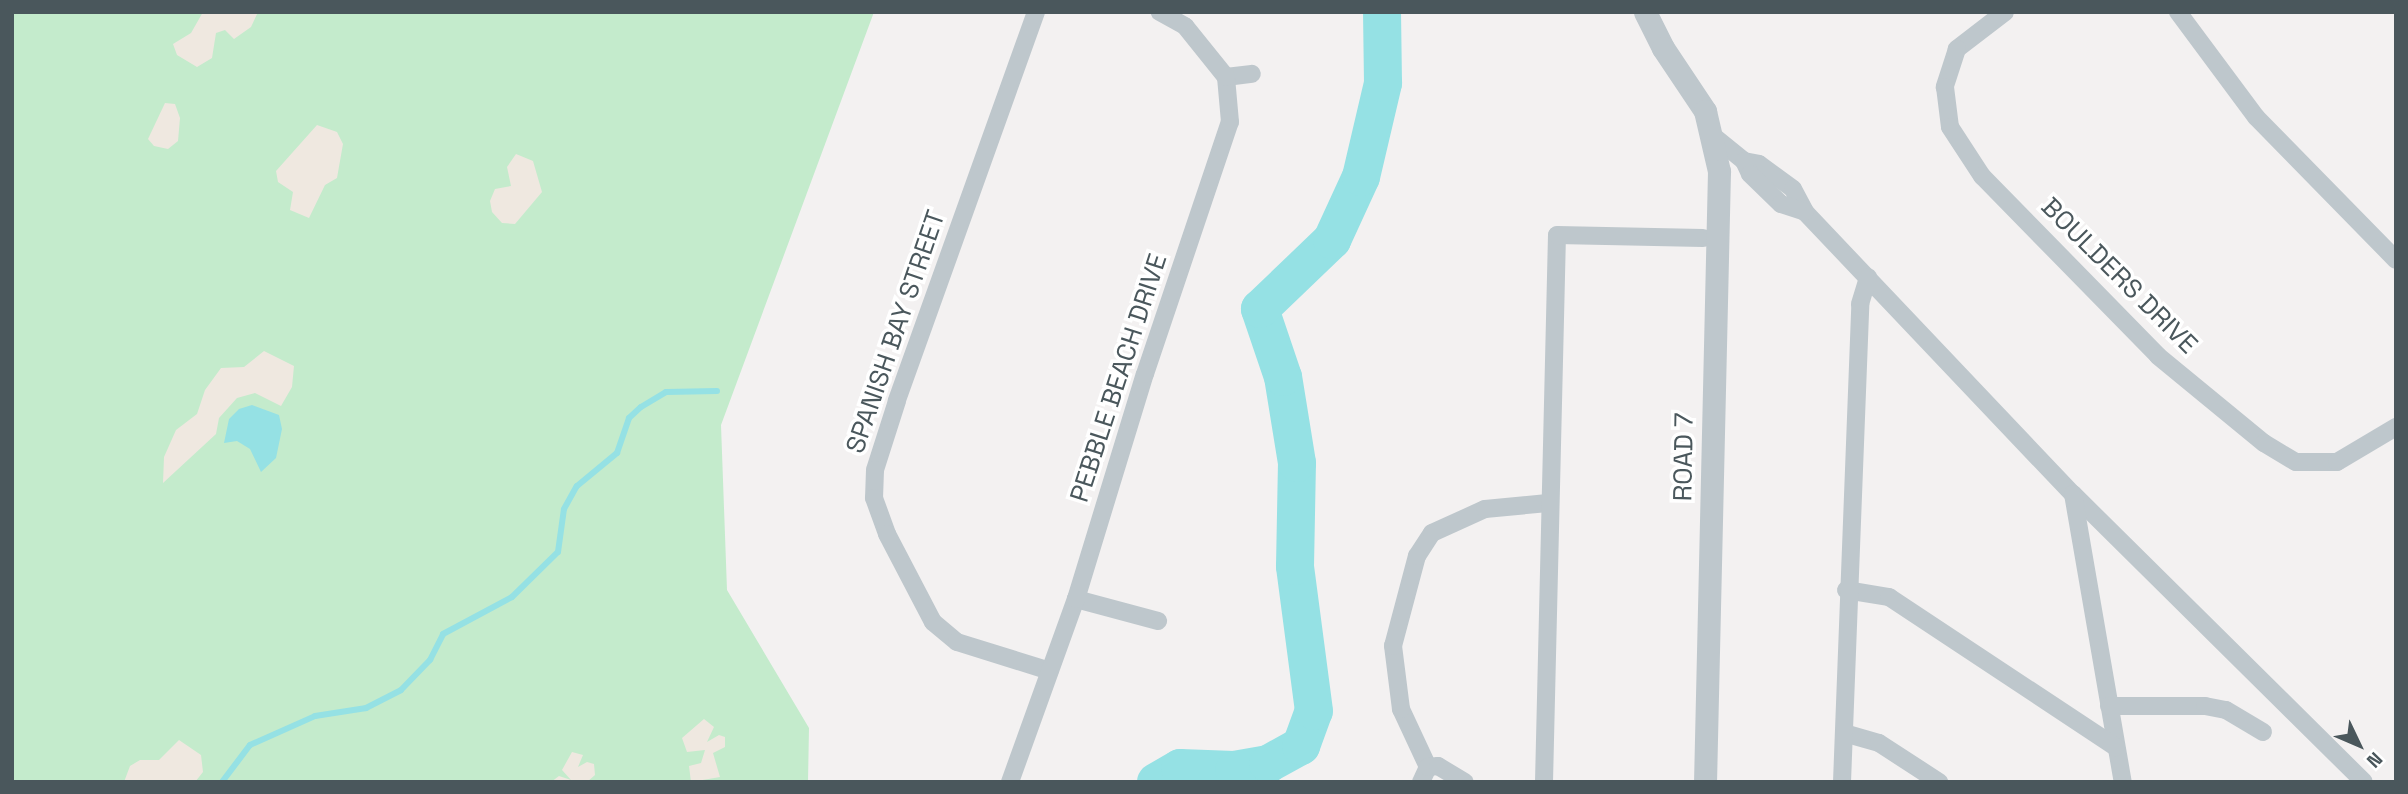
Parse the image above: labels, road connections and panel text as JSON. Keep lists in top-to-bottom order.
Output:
{
  "streets": {
    "street": [
      "BOULDERS DRIVE",
      "SPANISH BAY STREET",
      "PEBBLE BEACH DRIVE",
      "ROAD 7"
    ]
  },
  "crossings": [
    ["SPANISH BAY STREET", "PEBBLE BEACH DRIVE"]
  ],
  "north": "bottom right"
}
